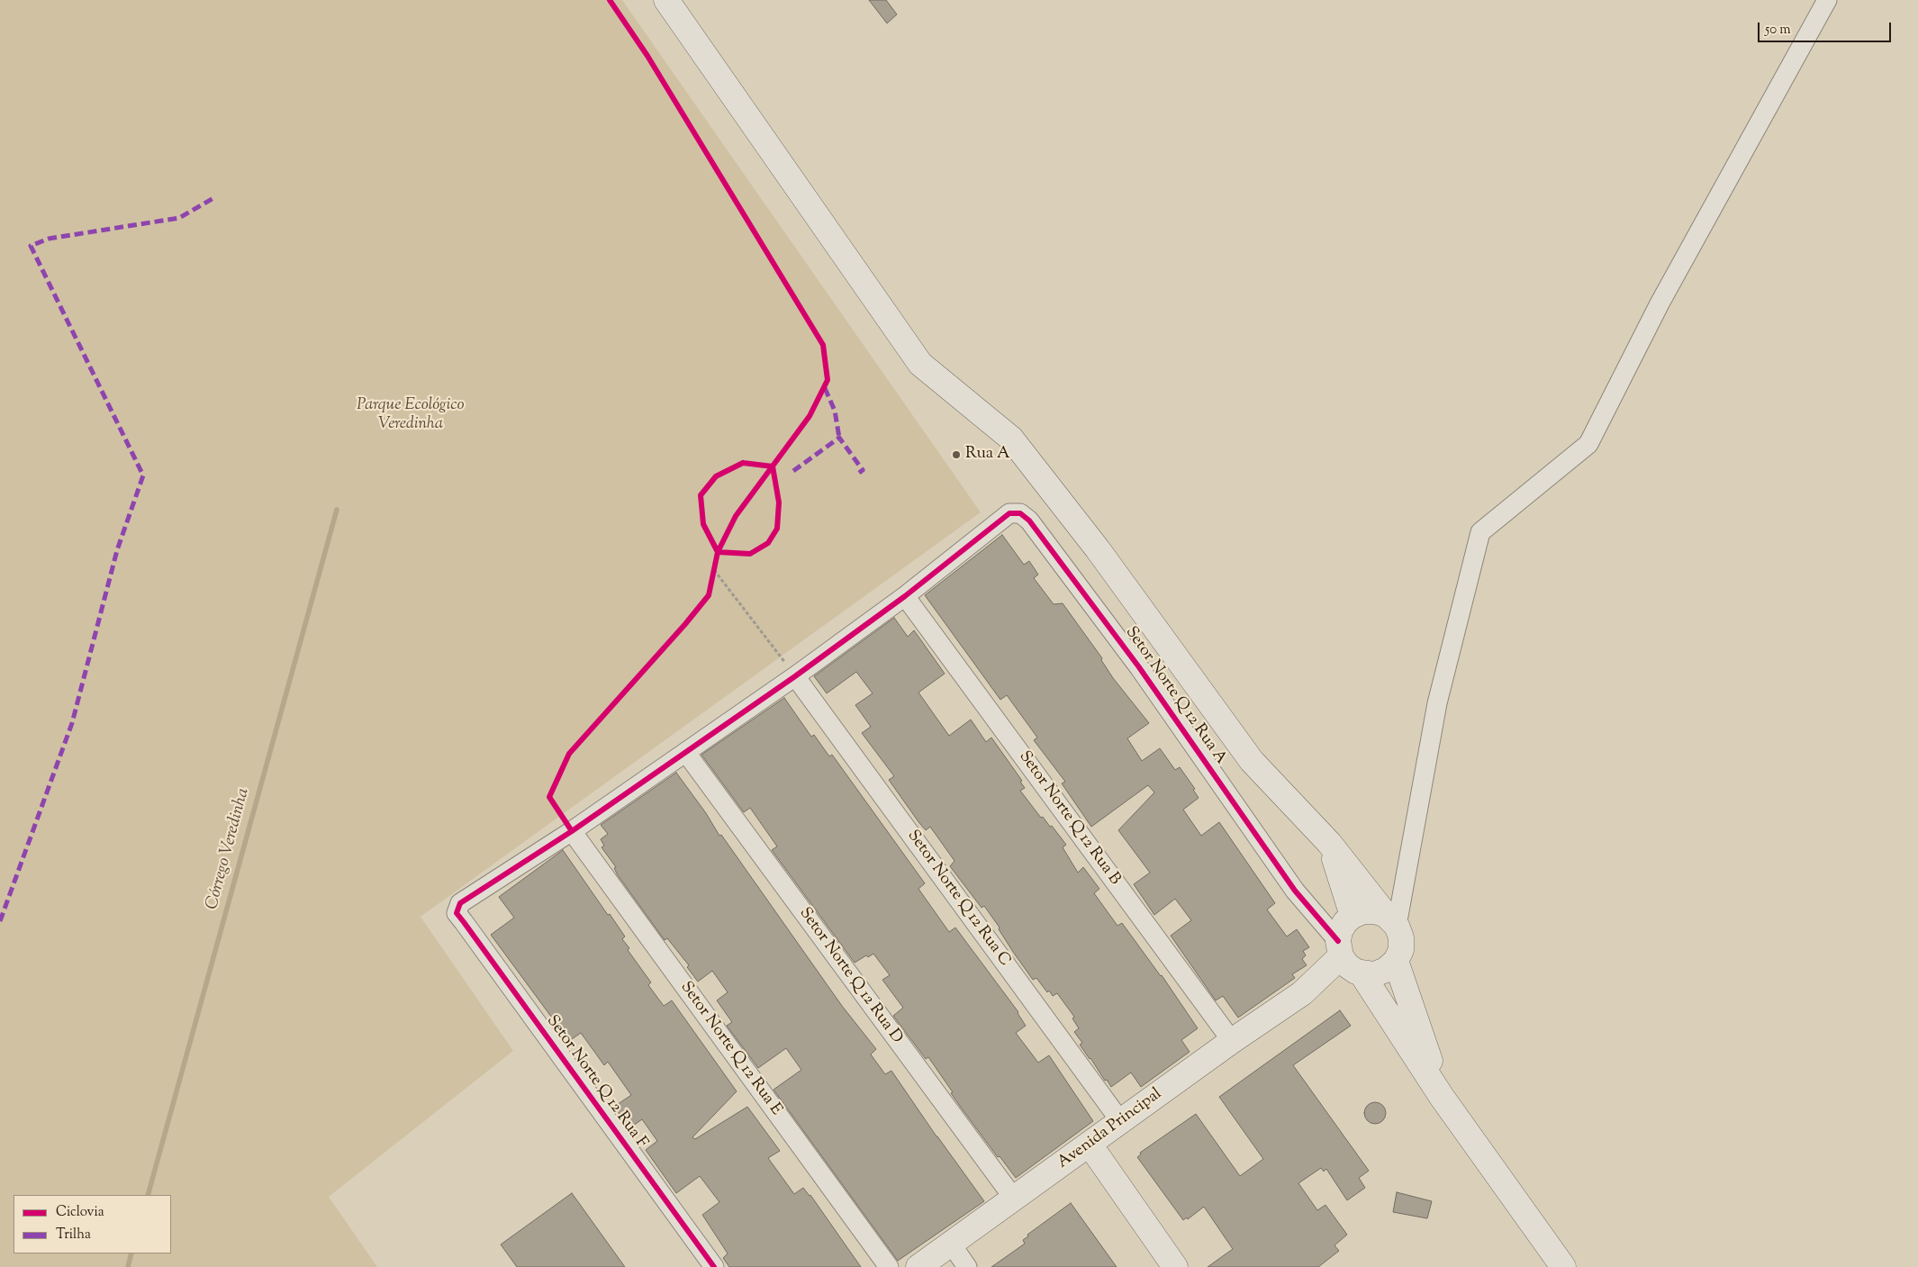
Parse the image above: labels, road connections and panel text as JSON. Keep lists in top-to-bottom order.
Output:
{
  "streets": {
    "street": [
      "Setor Norte Q 12 Rua A",
      "Setor Norte Q 12 Rua B",
      "Setor Norte Q 12 Rua C",
      "Setor Norte Q 12 Rua D",
      "Setor Norte Q 12 Rua E",
      "Setor Norte Q 12 Rua F",
      "Avenida Principal"
    ]
  },
  "crossings": [
    ["Setor Norte Q 12 Rua A", "Setor Norte Q 12 Rua B"],
    ["Setor Norte Q 12 Rua A", "Avenida Principal"],
    ["Setor Norte Q 12 Rua B", "Avenida Principal"],
    ["Setor Norte Q 12 Rua C", "Avenida Principal"],
    ["Setor Norte Q 12 Rua D", "Avenida Principal"],
    ["Setor Norte Q 12 Rua E", "Setor Norte Q 12 Rua F"]
  ],
  "water": ["Córrego Veredinha"],
  "parks": ["Parque Ecológico Veredinha"],
  "places": ["Rua A"],
  "legend": ["Ciclovia", "Trilha"],
  "scale_bar": "50 m"
}
